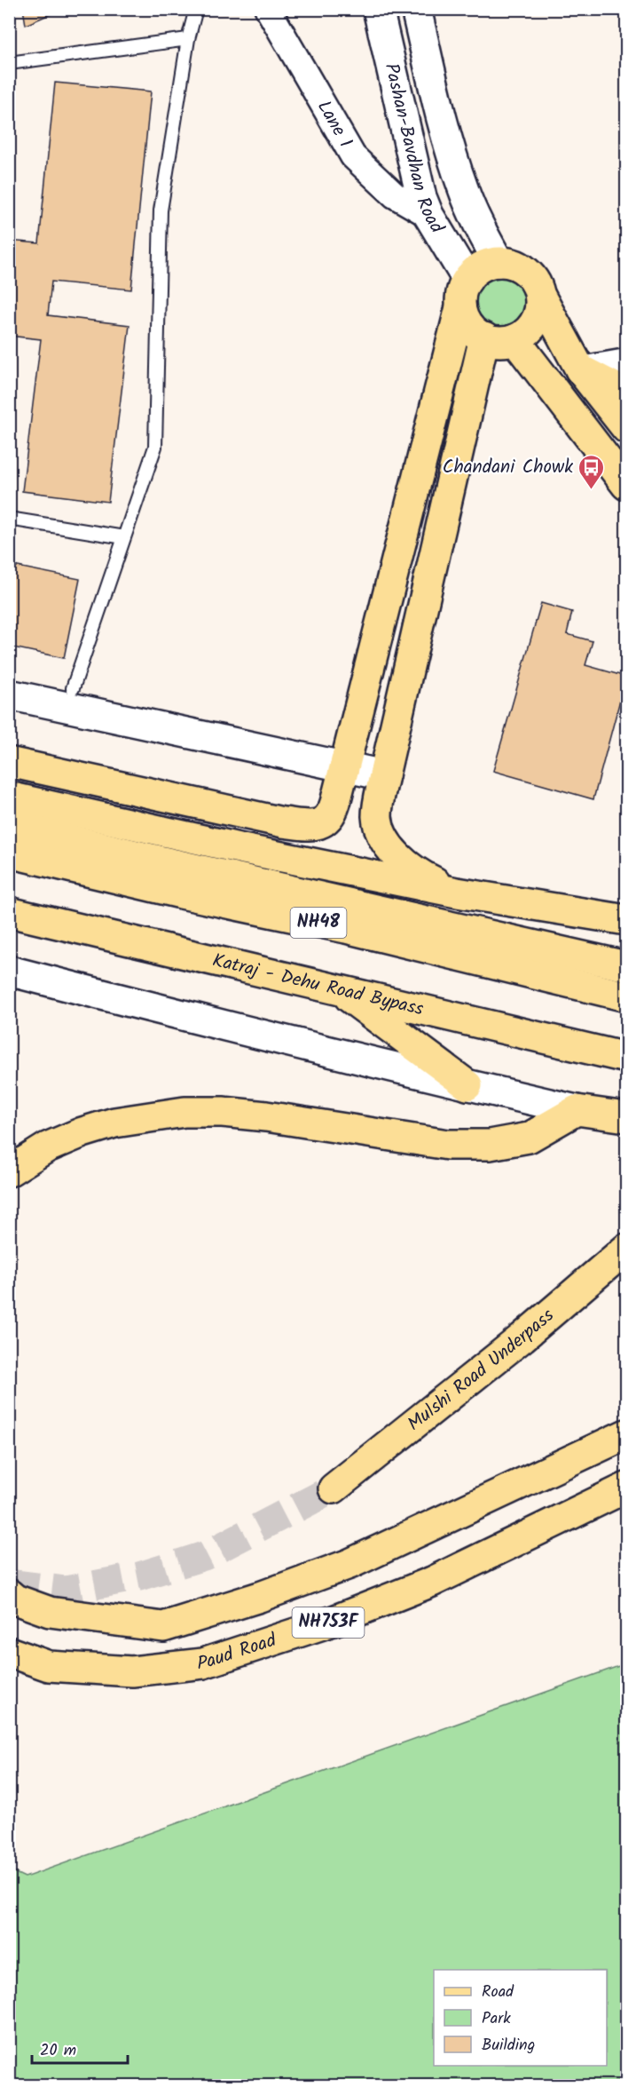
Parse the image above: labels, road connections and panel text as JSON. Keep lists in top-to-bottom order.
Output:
{
  "streets": {
    "main road": [
      "NH48",
      "Katraj - Dehu Road Bypass",
      "Mulshi Road Underpass",
      "NH753F",
      "Paud Road"
    ],
    "street": ["Lane 1", "Pashan-Bavdhan Road"]
  },
  "crossings": [
    ["Lane 1", "Pashan-Bavdhan Road"]
  ],
  "places": {
    "bus stop": ["Chandani Chowk"]
  },
  "legend": ["Road", "Park", "Building"],
  "scale_bar": "20 m"
}
